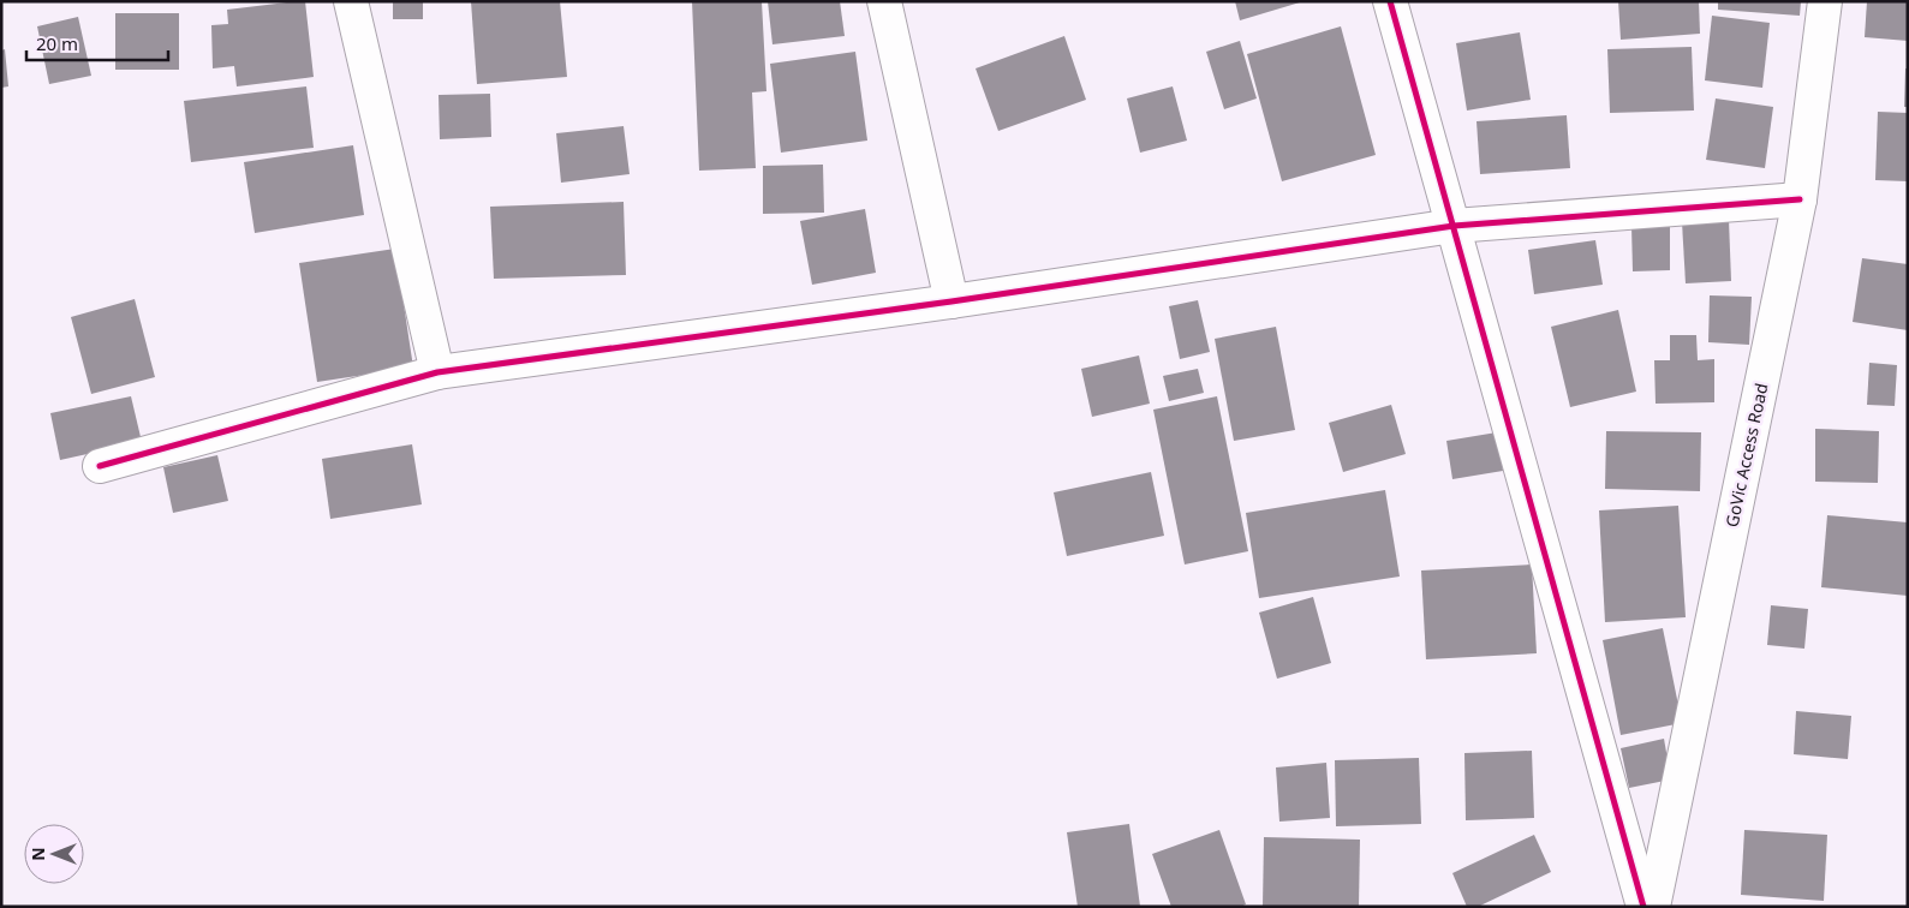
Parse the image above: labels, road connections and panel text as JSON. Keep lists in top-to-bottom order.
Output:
{
  "streets": {
    "street": ["GoVic Access Road"]
  },
  "scale_bar": "20 m",
  "north": "left"
}
